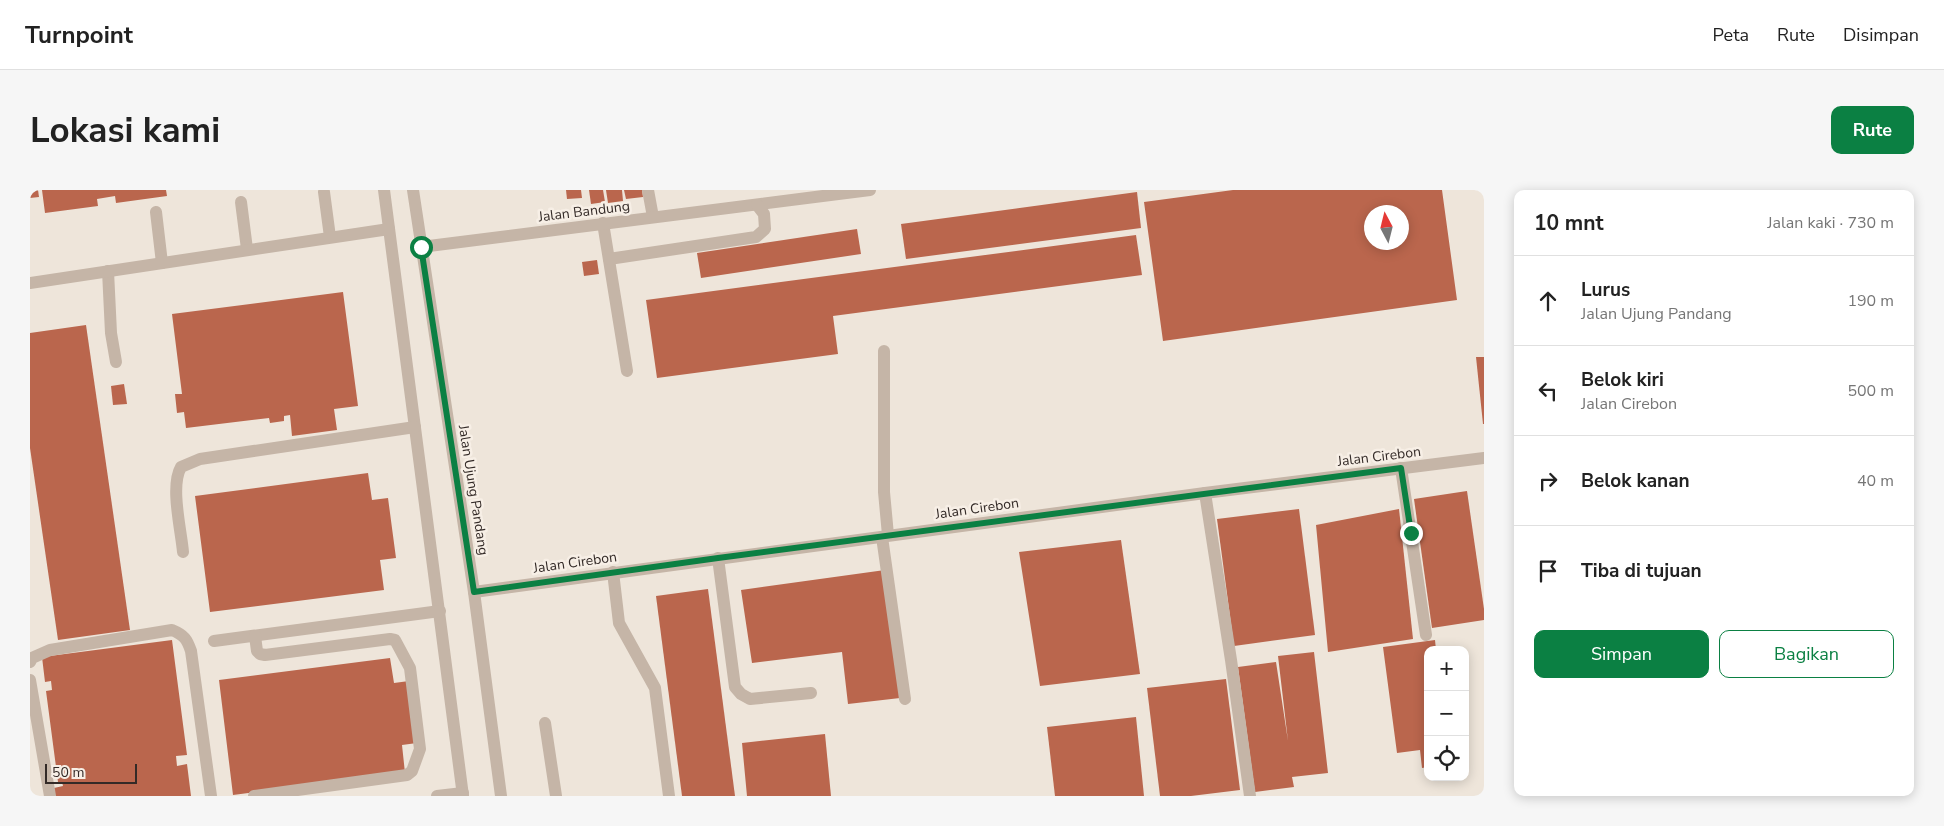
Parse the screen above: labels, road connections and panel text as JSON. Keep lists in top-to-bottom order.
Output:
{
  "streets": {
    "street": ["Jalan Bandung", "Jalan Cirebon", "Jalan Ujung Pandang"]
  },
  "crossings": [
    ["Jalan Bandung", "Jalan Ujung Pandang"],
    ["Jalan Cirebon", "Jalan Ujung Pandang"]
  ],
  "scale_bar": "50 m",
  "north": "top",
  "page": {
    "header": "Turnpoint",
    "nav": ["Peta", "Rute", "Disimpan"],
    "buttons": [
      "Rute",
      ["Simpan", "Bagikan"]
    ],
    "title": "Lokasi kami",
    "heading": ["10 mnt", "Jalan kaki · 730 m"],
    "list": [
      ["Lurus", "Jalan Ujung Pandang", "190 m"],
      ["Belok kiri", "Jalan Cirebon", "500 m"],
      ["Belok kanan", "40 m"],
      "Tiba di tujuan"
    ],
    "map_buttons": ["+", "−"],
    "scale": "50 m"
  }
}
